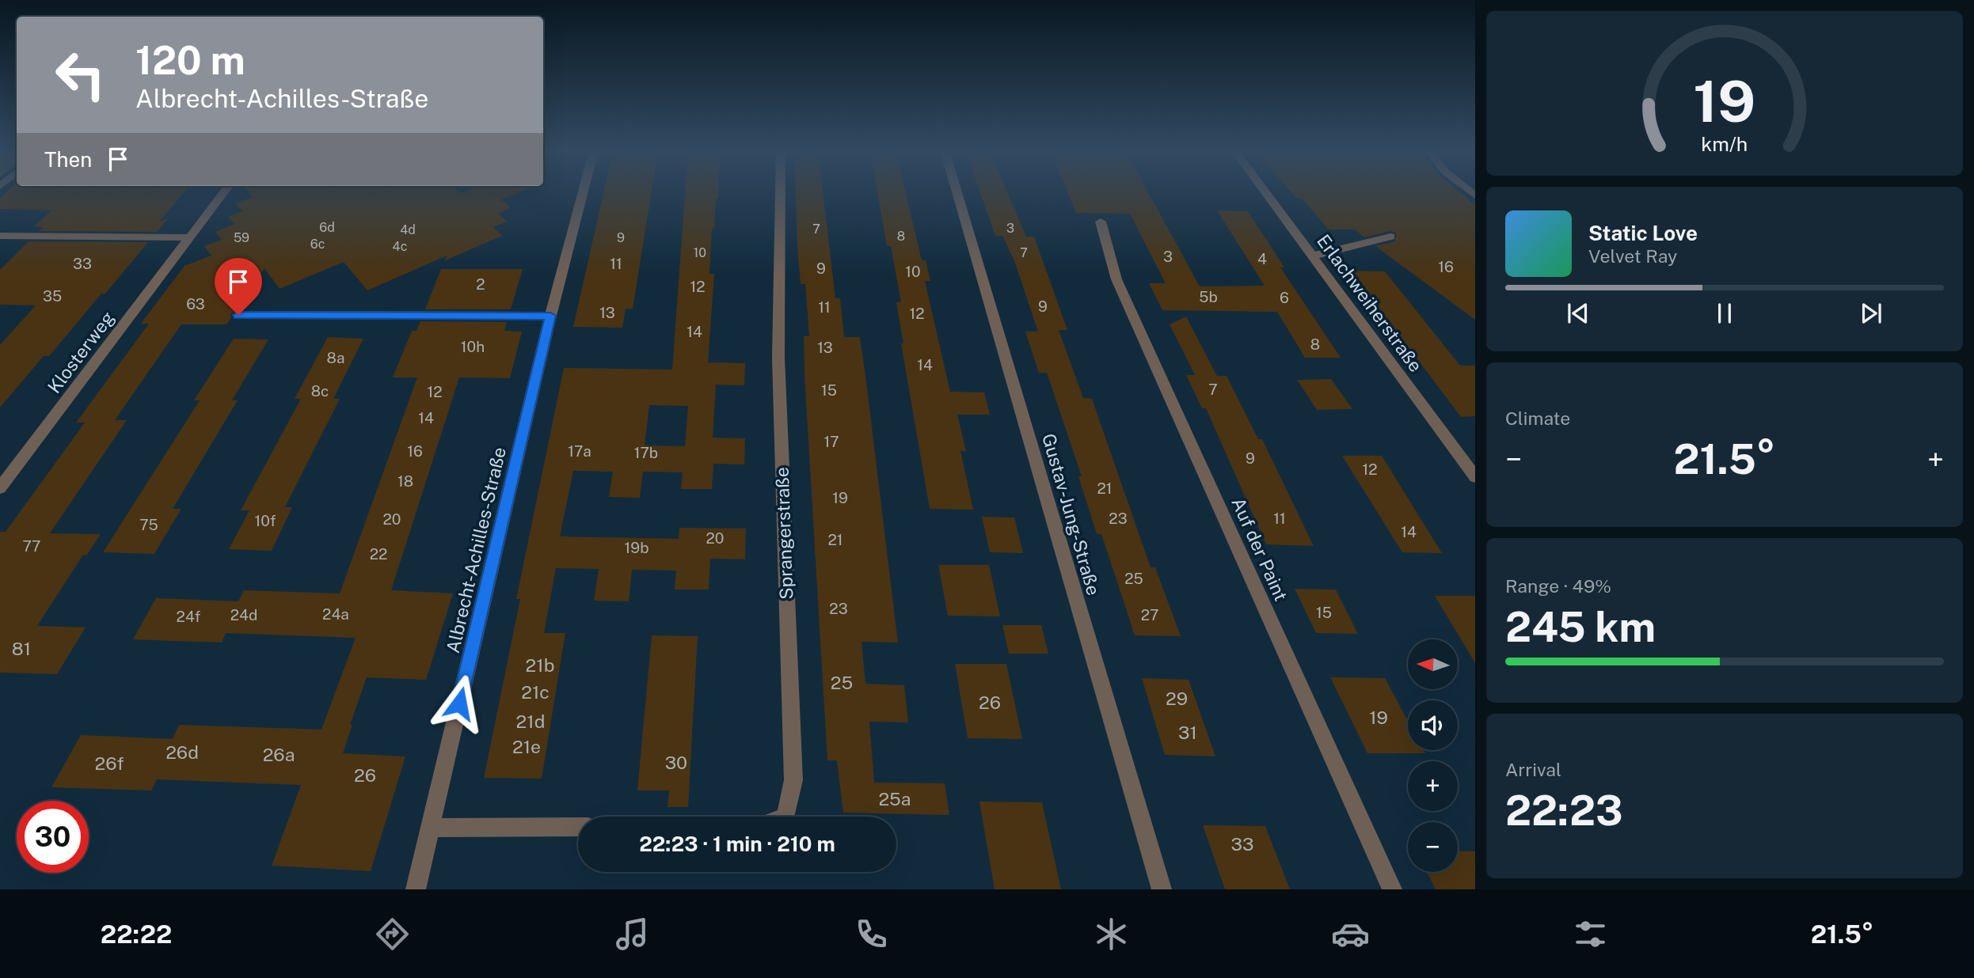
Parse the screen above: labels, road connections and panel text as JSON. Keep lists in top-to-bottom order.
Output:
{
  "streets": {
    "street": [
      "Erlachweiherstraße",
      "Klosterweg",
      "Gustav-Jung-Straße",
      "Sprangerstraße",
      "Auf der Paint",
      "Albrecht-Achilles-Straße"
    ]
  },
  "house_numbers": [
    "6d",
    "3",
    "7",
    "4d",
    "8",
    "59",
    "9",
    "6c",
    "4c",
    "10",
    "7",
    "3",
    "4",
    "33",
    "11",
    "16",
    "9",
    "10",
    "2",
    "12",
    "35",
    "5b",
    "6",
    "63",
    "9",
    "11",
    "13",
    "12",
    "14",
    "8",
    "10h",
    "13",
    "8a",
    "14",
    "7",
    "15",
    "8c",
    "12",
    "14",
    "17",
    "16",
    "17a",
    "17b",
    "9",
    "12",
    "18",
    "21",
    "19",
    "23",
    "11",
    "20",
    "10f",
    "75",
    "14",
    "20",
    "21",
    "77",
    "19b",
    "22",
    "25",
    "23",
    "15",
    "24a",
    "24d",
    "27",
    "24f",
    "81",
    "21b",
    "25",
    "21c",
    "29",
    "26",
    "19",
    "21d",
    "31",
    "21e",
    "26d",
    "26a",
    "30",
    "26f",
    "26",
    "25a",
    "33"
  ],
  "north": "left",
  "page": {
    "turn": ["120 m", "Albrecht-Achilles-Straße"],
    "then": "Then",
    "song": ["Static Love", "Velvet Ray"],
    "tile": [
      "Climate",
      ["Range · 49%", "245 km"],
      ["Arrival", "22:23"]
    ],
    "heat": ["−", "21.5°", "+"],
    "map_buttons": ["+", "−"],
    "limit": "30",
    "trip": "22:23 · 1 min · 210 m",
    "tabs": ["22:22", "21.5°"],
    "gauge": ["19", "km/h"]
  }
}
